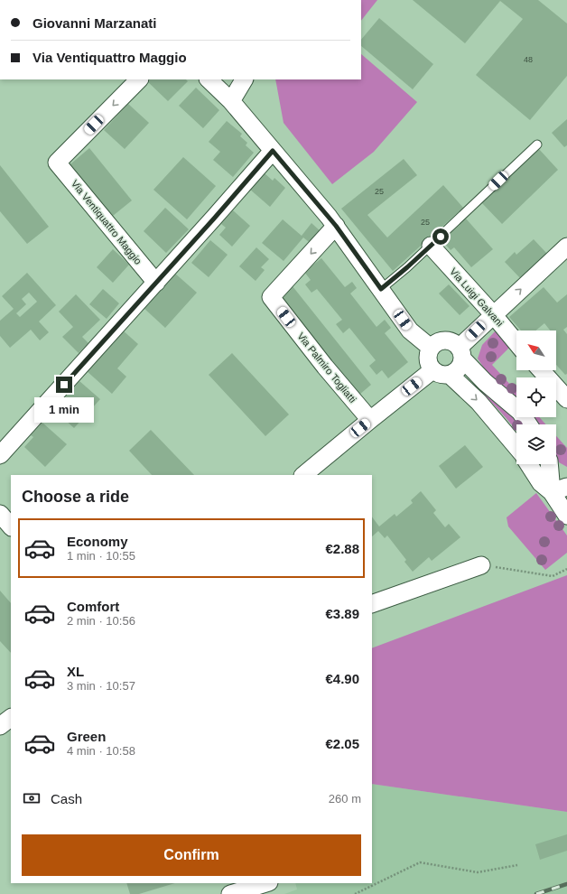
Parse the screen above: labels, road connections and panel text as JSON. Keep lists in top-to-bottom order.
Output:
{
  "streets": {
    "street": ["Via Ventiquattro Maggio", "Via Luigi Galvani", "Via Palmiro Togliatti"]
  },
  "house_numbers": ["48", "25", "25"],
  "north": "top left",
  "page": {
    "banner": ["Giovanni Marzanati", "Via Ventiquattro Maggio"],
    "bubble": "1 min",
    "heading": "Choose a ride",
    "list": [
      {
        "name": "Economy",
        "note": "1 min · 10:55",
        "value": "€2.88"
      },
      {
        "name": "Comfort",
        "note": "2 min · 10:56",
        "value": "€3.89"
      },
      {
        "name": "XL",
        "note": "3 min · 10:57",
        "value": "€4.90"
      },
      {
        "name": "Green",
        "note": "4 min · 10:58",
        "value": "€2.05"
      }
    ],
    "pay": ["Cash", "260 m"],
    "buttons": "Confirm"
  }
}
